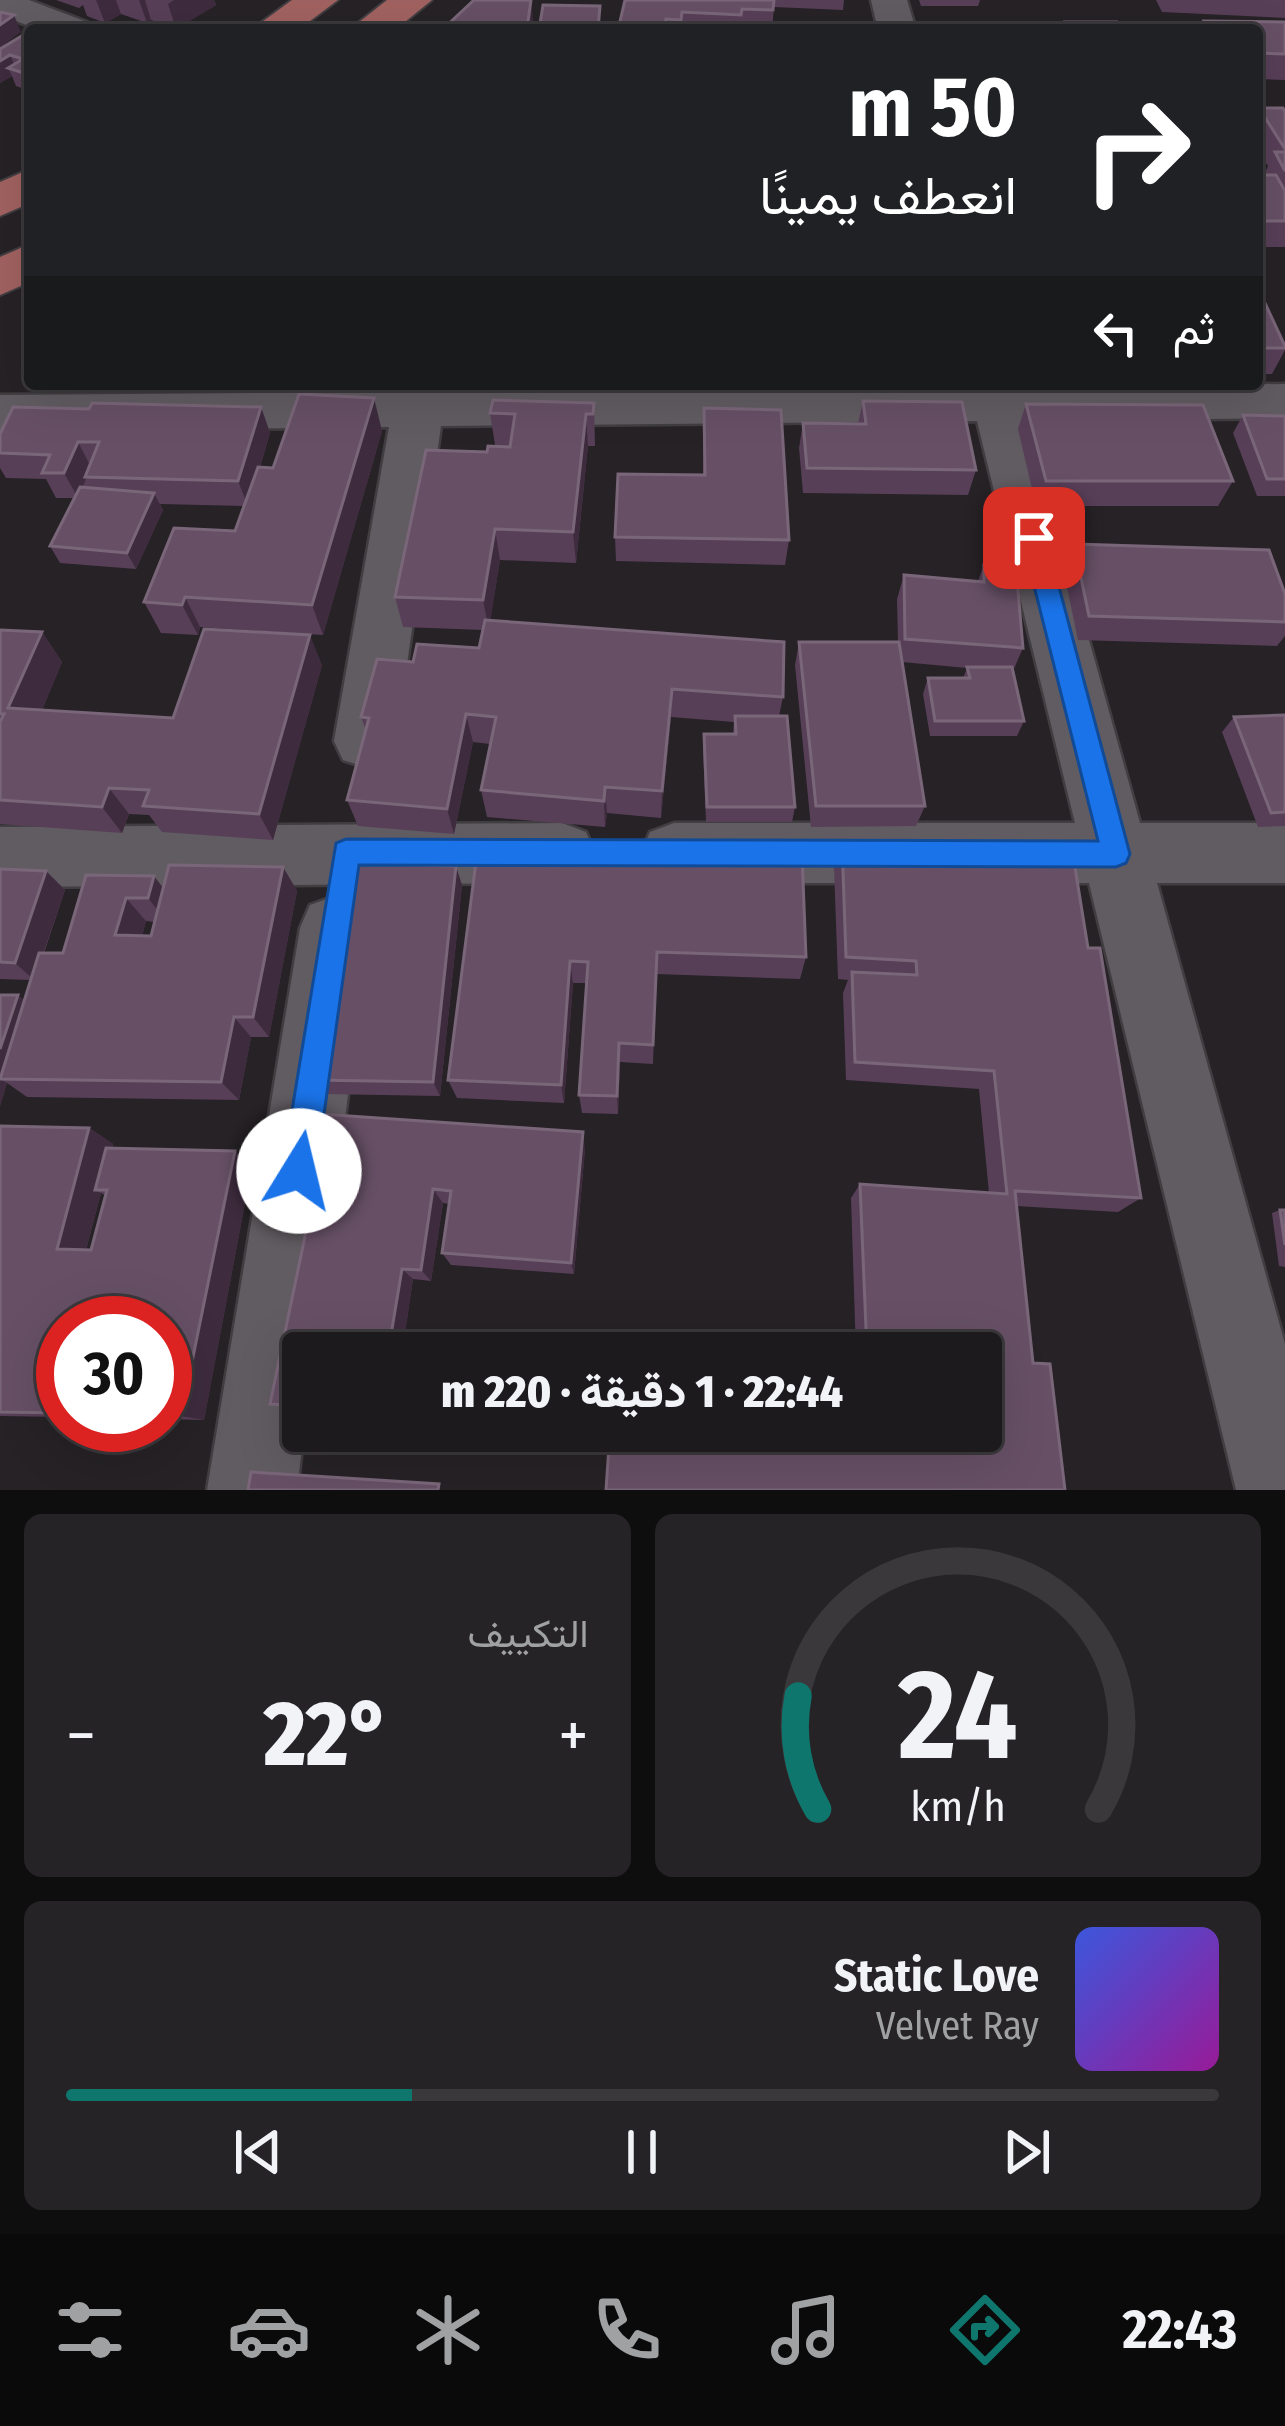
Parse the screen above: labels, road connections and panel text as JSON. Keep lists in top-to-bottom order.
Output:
{
  "page": {
    "turn": ["50 m", "انعطف يمينًا"],
    "then": "ثم",
    "limit": "30",
    "trip": "22:44 · 1 دقيقة · 220 m",
    "tile": "التكييف",
    "heat": ["−", "22°", "+"],
    "song": ["Static Love", "Velvet Ray"],
    "tabs": "22:43",
    "gauge": ["24", "km/h"]
  }
}
